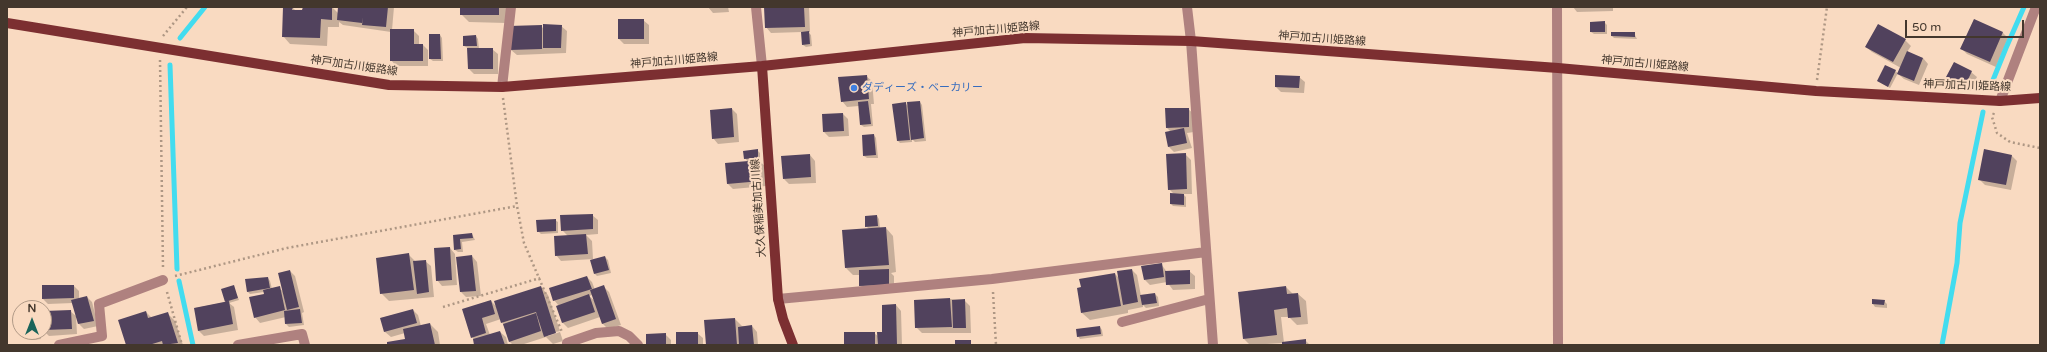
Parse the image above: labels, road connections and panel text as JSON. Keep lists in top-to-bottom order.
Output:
{
  "streets": {
    "main road": ["神戸加古川姫路線", "大久保稲美加古川線"]
  },
  "crossings": [
    ["神戸加古川姫路線", "大久保稲美加古川線"]
  ],
  "places": ["ダディーズ・ベーカリー"],
  "scale_bar": "50 m",
  "north": "top"
}
